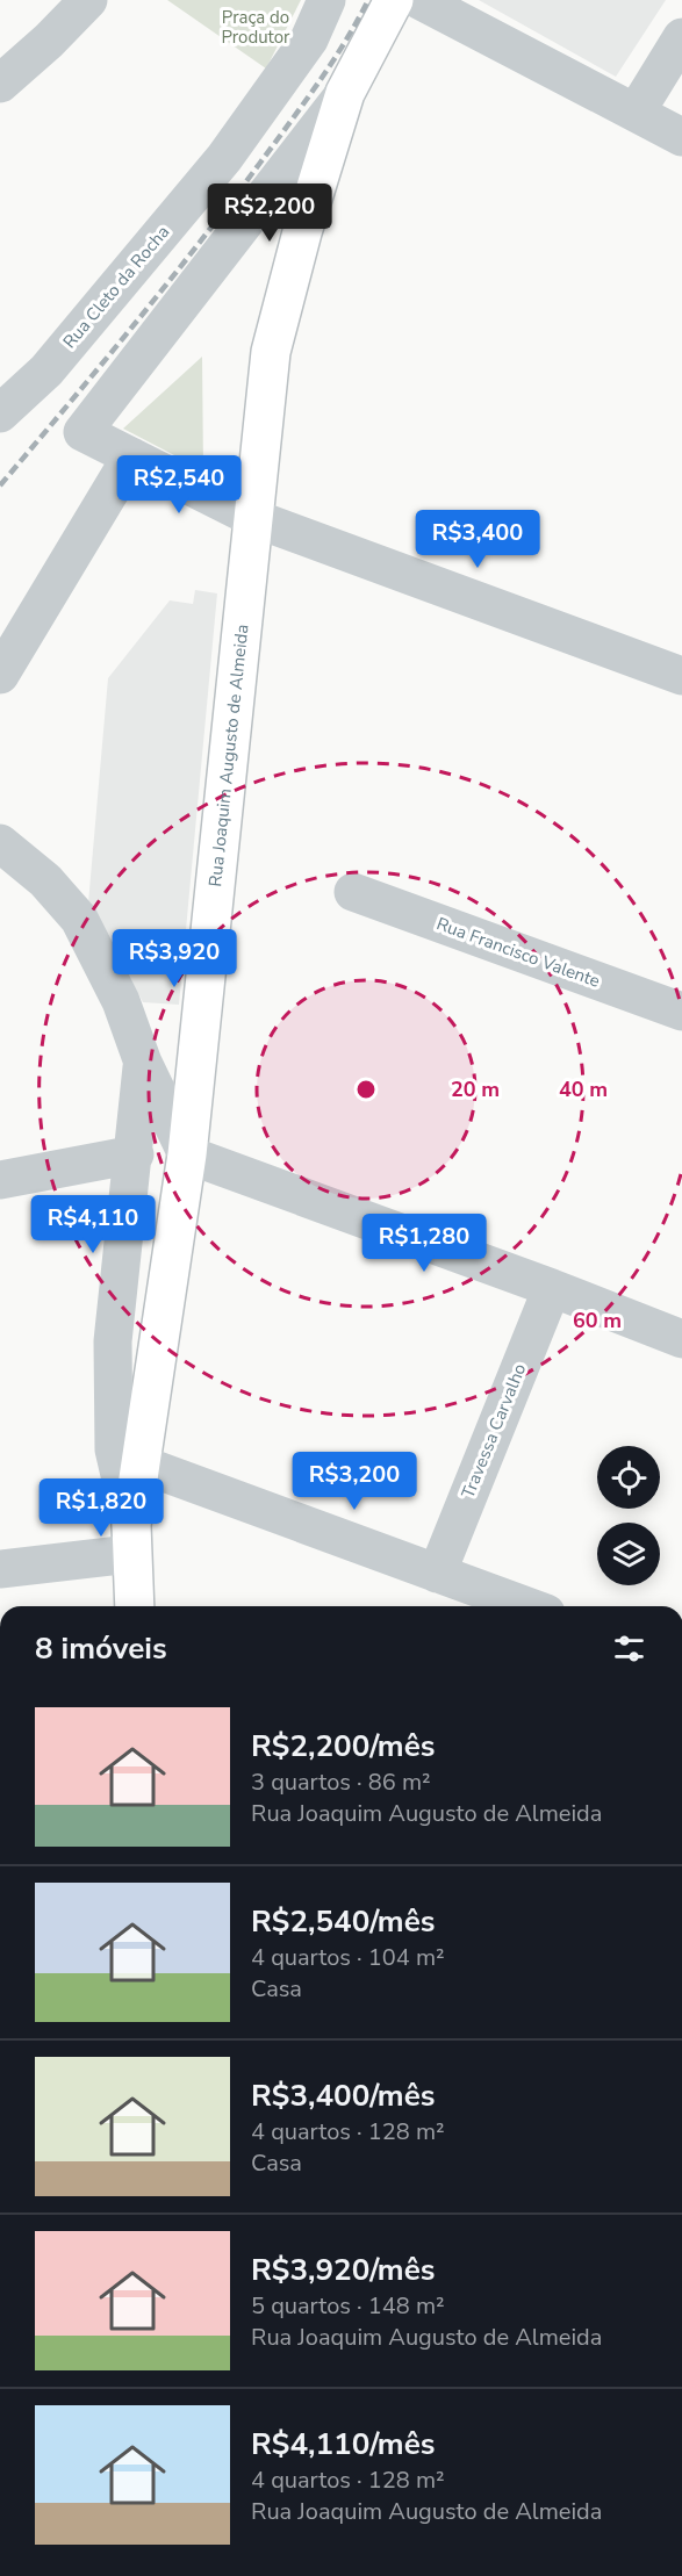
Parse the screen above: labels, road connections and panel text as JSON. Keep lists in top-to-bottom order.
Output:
{
  "streets": {
    "main road": ["Rua Joaquim Augusto de Almeida"],
    "street": ["Rua Cleto da Rocha", "Rua Francisco Valente", "Travessa Carvalho"]
  },
  "parks": ["Praça do Produtor"],
  "page": {
    "price": [
      "R$2,200",
      "R$2,540",
      "R$3,400",
      "R$3,920",
      "R$4,110",
      "R$1,280",
      "R$3,200",
      "R$1,820"
    ],
    "heading": "8 imóveis",
    "list": [
      {
        "name": "R$2,200/mês",
        "note": "3 quartos · 86 m² · Rua Joaquim Augusto de Almeida"
      },
      {
        "name": "R$2,540/mês",
        "note": "4 quartos · 104 m² · Casa"
      },
      {
        "name": "R$3,400/mês",
        "note": "4 quartos · 128 m² · Casa"
      },
      {
        "name": "R$3,920/mês",
        "note": "5 quartos · 148 m² · Rua Joaquim Augusto de Almeida"
      },
      {
        "name": "R$4,110/mês",
        "note": "4 quartos · 128 m² · Rua Joaquim Augusto de Almeida"
      }
    ]
  },
  "rings": ["20 m", "40 m", "60 m"]
}
